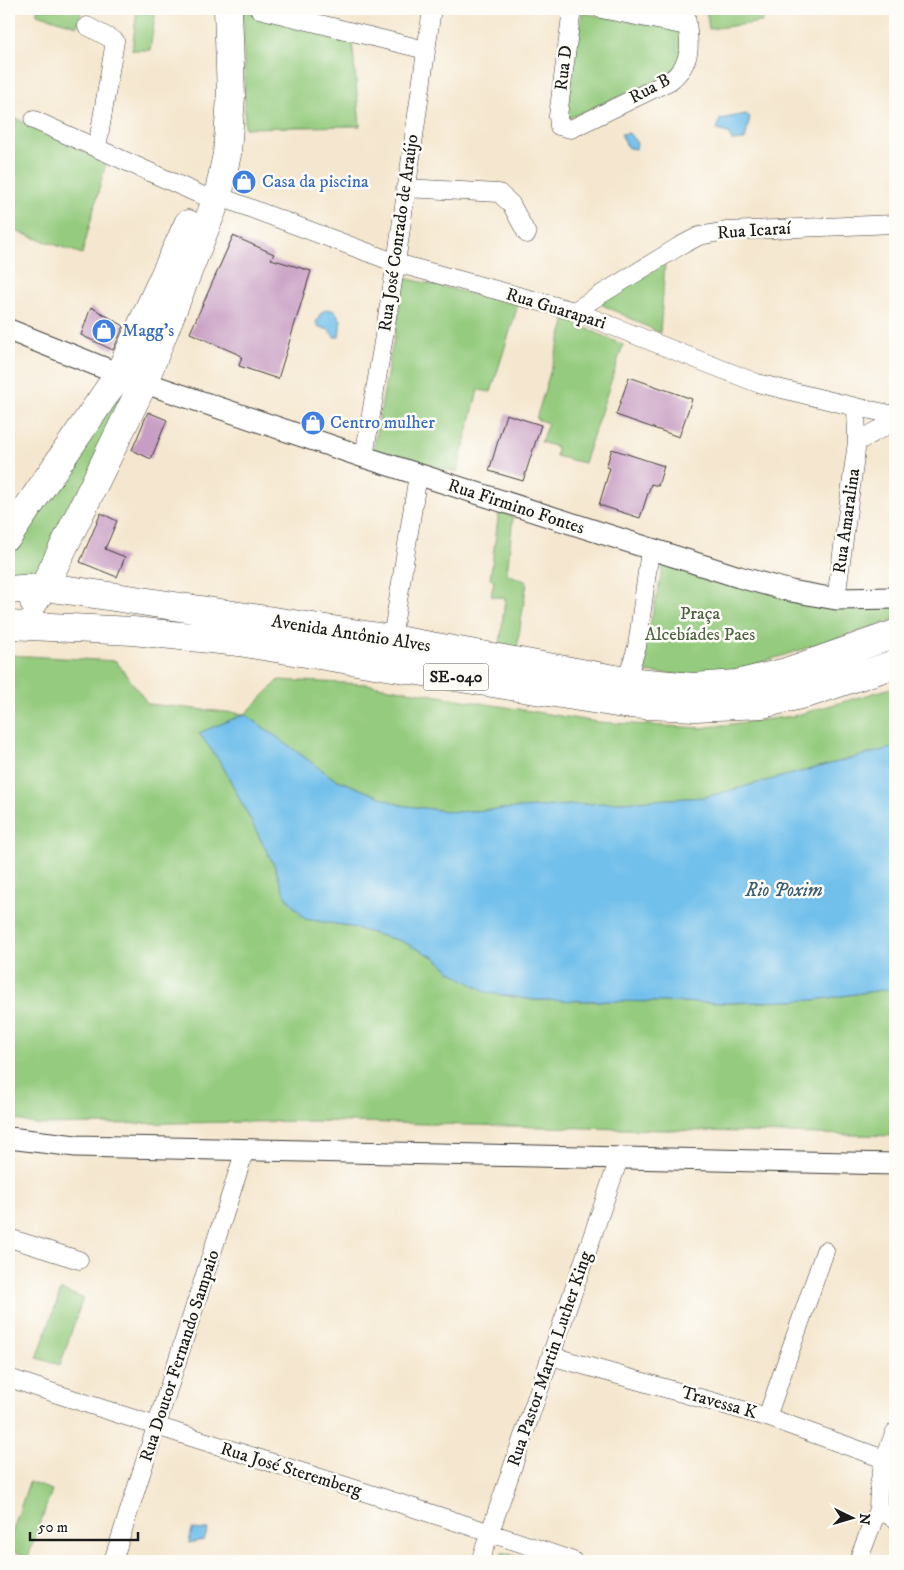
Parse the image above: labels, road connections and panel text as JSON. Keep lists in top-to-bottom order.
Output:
{
  "streets": {
    "main road": ["Avenida Antônio Alves", "SE-040"],
    "street": [
      "Rua D",
      "Rua B",
      "Rua Icaraí",
      "Rua José Conrado de Araújo",
      "Rua Guarapari",
      "Rua Firmino Fontes",
      "Rua Amaralina",
      "Rua Doutor Fernando Sampaio",
      "Rua Pastor Martin Luther King",
      "Travessa K",
      "Rua José Steremberg"
    ]
  },
  "crossings": [
    ["Rua D", "Rua B"],
    ["Rua Icaraí", "Rua Guarapari"],
    ["Rua José Conrado de Araújo", "Rua Guarapari"],
    ["Rua José Conrado de Araújo", "Rua Firmino Fontes"],
    ["Rua Guarapari", "Rua Amaralina"],
    ["Rua Firmino Fontes", "Rua Amaralina"],
    ["Rua Doutor Fernando Sampaio", "Rua José Steremberg"],
    ["Rua Pastor Martin Luther King", "Travessa K"],
    ["Rua Pastor Martin Luther King", "Rua José Steremberg"]
  ],
  "water": ["Rio Poxim"],
  "parks": ["Praça Alcebíades Paes"],
  "places": {
    "shop": ["Casa da piscina", "Magg's", "Centro mulher"]
  },
  "scale_bar": "50 m",
  "north": "right"
}
